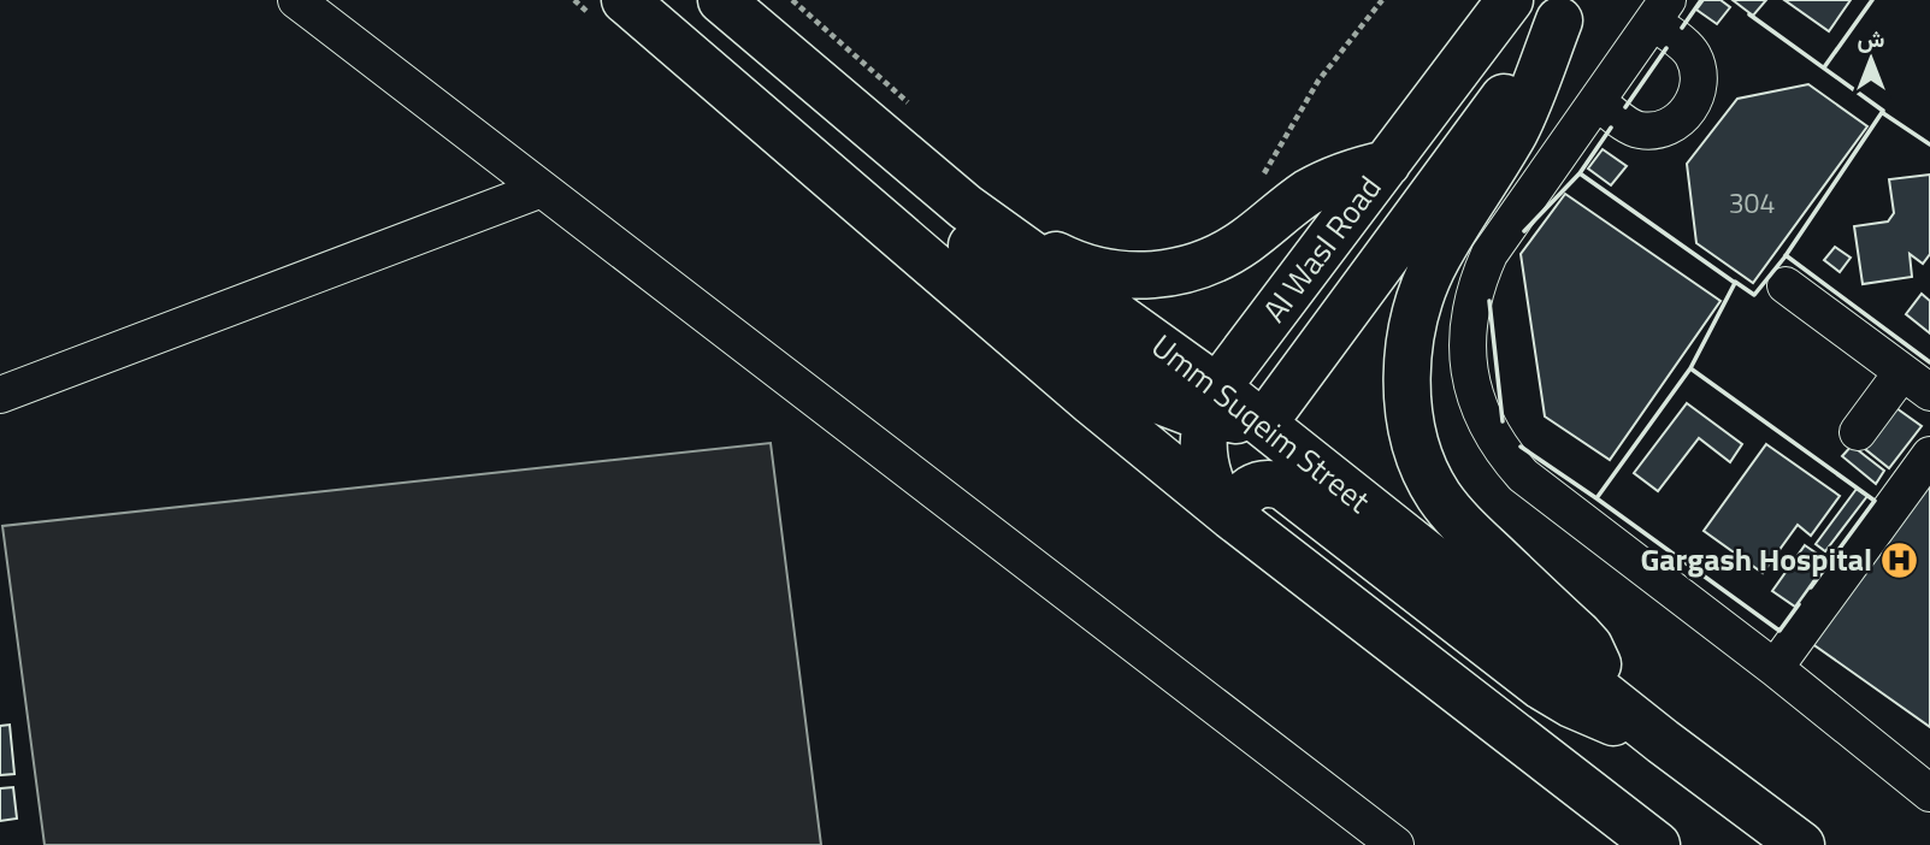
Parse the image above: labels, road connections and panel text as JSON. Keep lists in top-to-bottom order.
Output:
{
  "streets": {
    "main road": ["Al Wasl Road", "Umm Suqeim Street"]
  },
  "crossings": [
    ["Al Wasl Road", "Umm Suqeim Street"]
  ],
  "places": {
    "hospital": ["Gargash Hospital"]
  },
  "house_numbers": ["304"],
  "north": "top"
}
